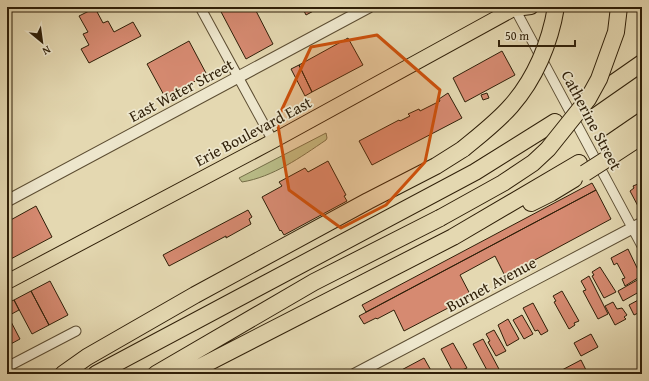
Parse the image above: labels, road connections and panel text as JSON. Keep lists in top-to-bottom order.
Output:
{
  "streets": {
    "main road": ["Erie Boulevard East"],
    "street": ["East Water Street", "Catherine Street", "Burnet Avenue"]
  },
  "crossings": [
    ["Catherine Street", "Erie Boulevard East"],
    ["Catherine Street", "Burnet Avenue"]
  ],
  "scale_bar": "50 m",
  "north": "bottom right"
}
